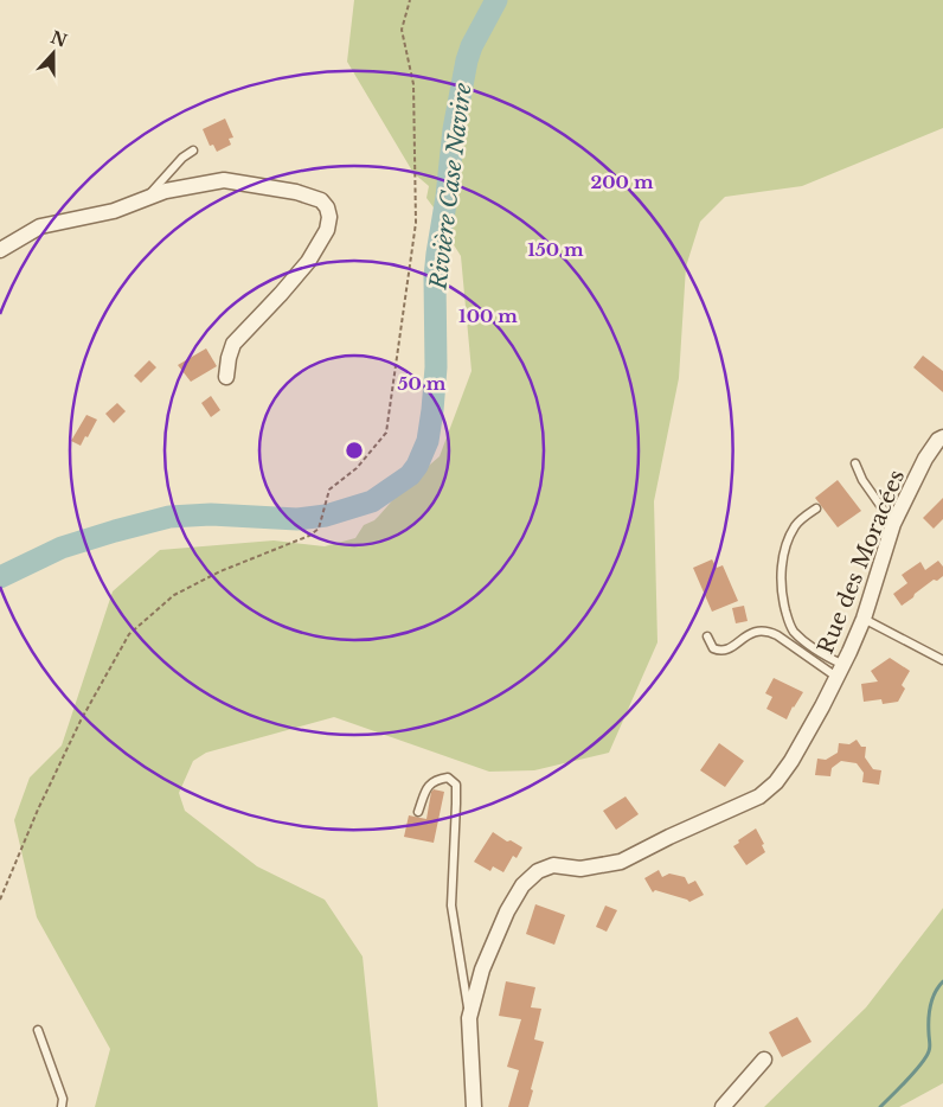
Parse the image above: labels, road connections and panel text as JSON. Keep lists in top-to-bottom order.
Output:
{
  "streets": {
    "street": ["Rue des Moracées"]
  },
  "water": ["Rivière Case Navire"],
  "north": "top",
  "rings": [
    "200 m",
    "150 m",
    "100 m",
    "50 m"
  ]
}
